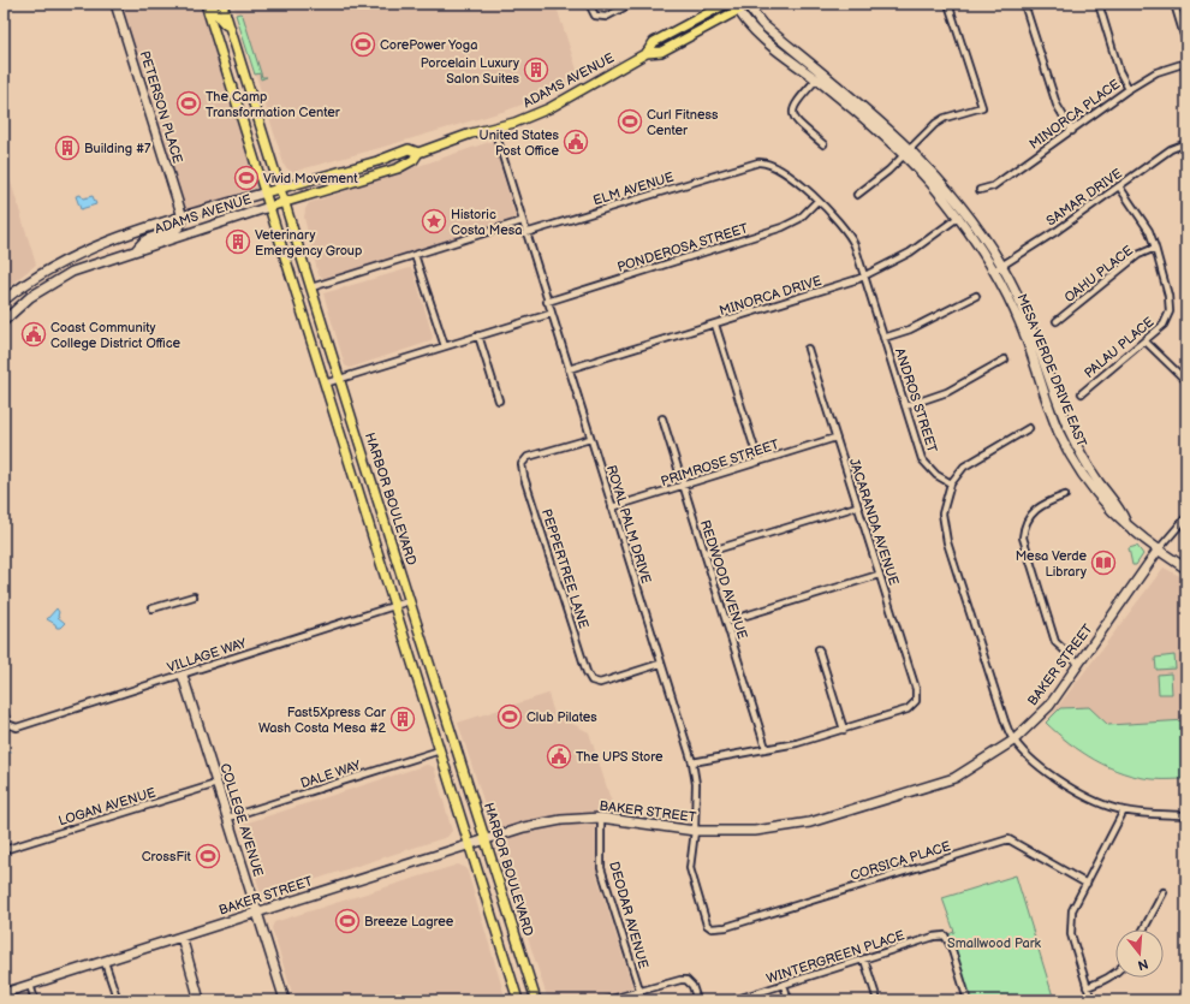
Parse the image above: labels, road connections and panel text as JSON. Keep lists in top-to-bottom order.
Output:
{
  "streets": {
    "main road": ["ADAMS AVENUE", "HARBOR BOULEVARD"],
    "street": [
      "PETERSON PLACE",
      "MINORCA PLACE",
      "ELM AVENUE",
      "SAMAR DRIVE",
      "PONDEROSA STREET",
      "OAHU PLACE",
      "MINORCA DRIVE",
      "PALAU PLACE",
      "MESA VERDE DRIVE EAST",
      "ANDROS STREET",
      "PRIMROSE STREET",
      "JACARANDA AVENUE",
      "ROYAL PALM DRIVE",
      "PEPPERTREE LANE",
      "REDWOOD AVENUE",
      "VILLAGE WAY",
      "BAKER STREET",
      "DALE WAY",
      "LOGAN AVENUE",
      "COLLEGE AVENUE",
      "CORSICA PLACE",
      "DEODAR AVENUE",
      "WINTERGREEN PLACE"
    ]
  },
  "crossings": [
    ["ADAMS AVENUE", "PETERSON PLACE"],
    ["ADAMS AVENUE", "MESA VERDE DRIVE EAST"],
    ["ADAMS AVENUE", "HARBOR BOULEVARD"],
    ["ADAMS AVENUE", "ROYAL PALM DRIVE"],
    ["ELM AVENUE", "ANDROS STREET"],
    ["ELM AVENUE", "ROYAL PALM DRIVE"],
    ["SAMAR DRIVE", "PALAU PLACE"],
    ["SAMAR DRIVE", "MESA VERDE DRIVE EAST"],
    ["PONDEROSA STREET", "ANDROS STREET"],
    ["PONDEROSA STREET", "ROYAL PALM DRIVE"],
    ["OAHU PLACE", "PALAU PLACE"],
    ["MINORCA DRIVE", "MESA VERDE DRIVE EAST"],
    ["MINORCA DRIVE", "ANDROS STREET"],
    ["MINORCA DRIVE", "ROYAL PALM DRIVE"],
    ["MESA VERDE DRIVE EAST", "BAKER STREET"],
    ["PRIMROSE STREET", "JACARANDA AVENUE"],
    ["PRIMROSE STREET", "ROYAL PALM DRIVE"],
    ["PRIMROSE STREET", "REDWOOD AVENUE"],
    ["HARBOR BOULEVARD", "VILLAGE WAY"],
    ["HARBOR BOULEVARD", "BAKER STREET"],
    ["HARBOR BOULEVARD", "DALE WAY"],
    ["ROYAL PALM DRIVE", "PEPPERTREE LANE"],
    ["ROYAL PALM DRIVE", "BAKER STREET"],
    ["ROYAL PALM DRIVE", "CORSICA PLACE"],
    ["VILLAGE WAY", "COLLEGE AVENUE"],
    ["BAKER STREET", "COLLEGE AVENUE"],
    ["BAKER STREET", "DEODAR AVENUE"],
    ["DALE WAY", "COLLEGE AVENUE"],
    ["LOGAN AVENUE", "COLLEGE AVENUE"]
  ],
  "parks": ["Smallwood Park"],
  "places": {
    "sports": [
      "CorePower Yoga",
      "The Camp Transformation Center",
      "Curl Fitness Center",
      "Vivid Movement",
      "Club Pilates",
      "CrossFit",
      "Breeze Lagree"
    ],
    "building": [
      "Porcelain Luxury Salon Suites",
      "Building #7",
      "Veterinary Emergency Group",
      "Fast5Xpress Car Wash Costa Mesa #2"
    ],
    "public building": ["United States Post Office", "Coast Community College District Office", "The UPS Store"],
    "place": ["Historic Costa Mesa"],
    "library": ["Mesa Verde Library"]
  },
  "north": "bottom"
}
